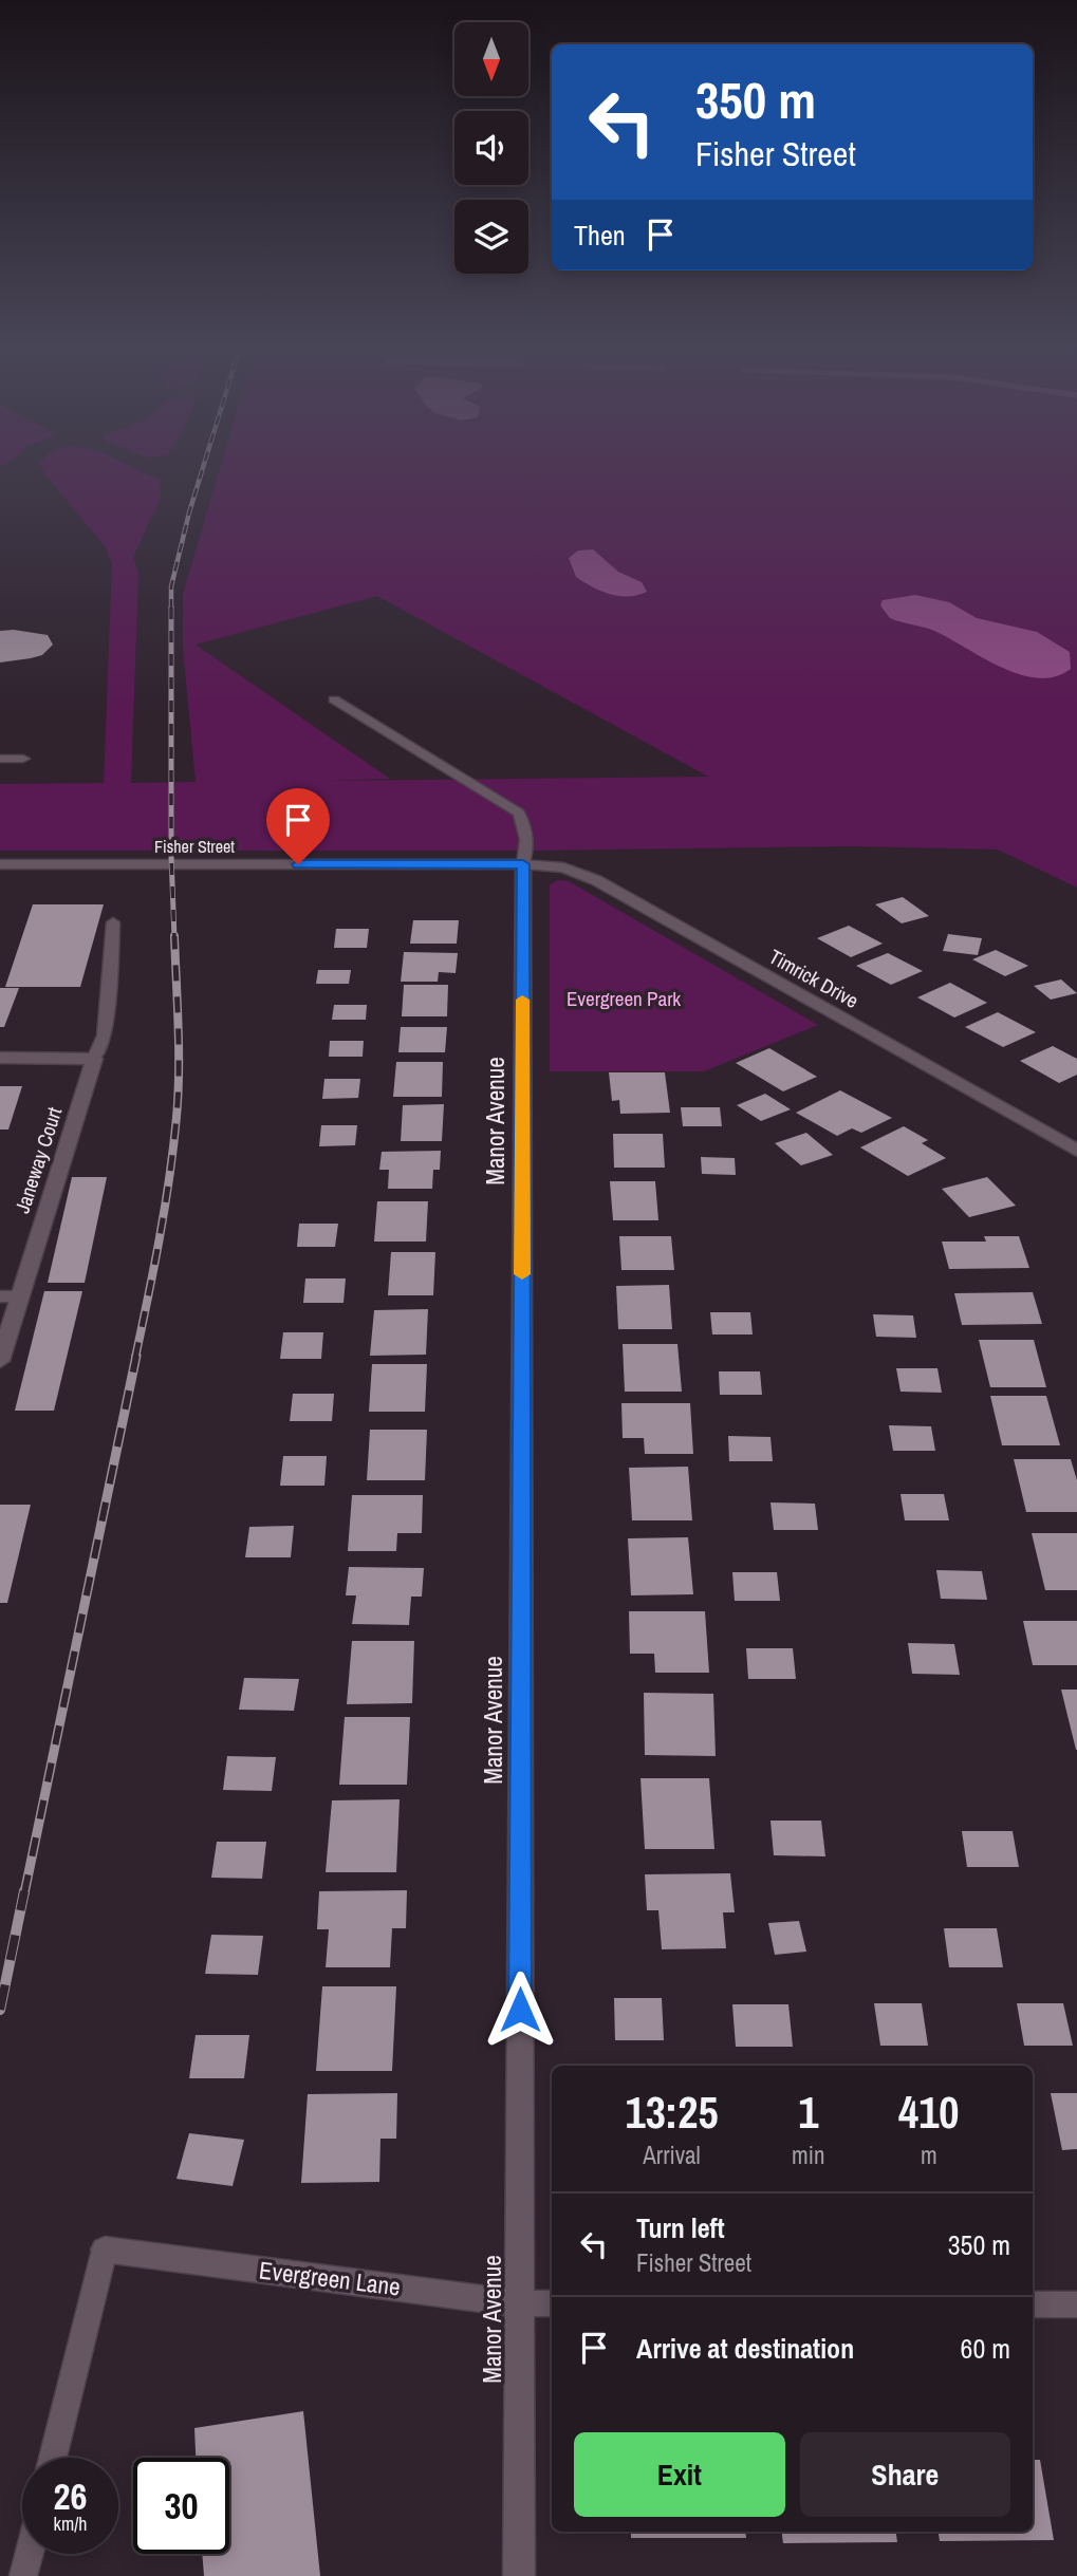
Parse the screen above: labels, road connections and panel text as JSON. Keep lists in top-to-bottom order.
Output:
{
  "streets": {
    "street": [
      "Fisher Street",
      "Timrick Drive",
      "Manor Avenue",
      "Janeway Court",
      "Evergreen Lane"
    ]
  },
  "crossings": [
    ["Fisher Street", "Timrick Drive"],
    ["Fisher Street", "Manor Avenue"],
    ["Timrick Drive", "Manor Avenue"],
    ["Manor Avenue", "Evergreen Lane"]
  ],
  "parks": ["Evergreen Park"],
  "north": "bottom",
  "page": {
    "turn": ["350 m", "Fisher Street"],
    "then": "Then",
    "eta": [
      "13:25",
      "Arrival",
      "1",
      "min",
      "410",
      "m"
    ],
    "list": [
      {
        "name": "Turn left",
        "note": "Fisher Street",
        "value": "350 m"
      },
      {
        "name": "Arrive at destination",
        "value": "60 m"
      }
    ],
    "buttons": ["Exit", "Share"],
    "speed": "26 km/h",
    "limit": "30"
  }
}
